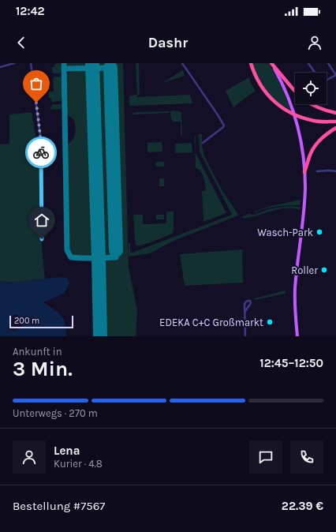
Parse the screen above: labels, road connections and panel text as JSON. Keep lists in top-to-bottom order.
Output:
{
  "places": ["Wasch-Park", "Roller", "EDEKA C+C Großmarkt"],
  "scale_bar": "200 m",
  "page": {
    "status": "12:42",
    "header": "Dashr",
    "scale": "200 m",
    "heading": ["3 Min.", "Ankunft in", "12:45–12:50"],
    "panel": [
      "Lena",
      "Kurier · 4.8",
      "Bestellung #7567",
      "22.39 €"
    ],
    "bar": "Unterwegs · 270 m"
  }
}
